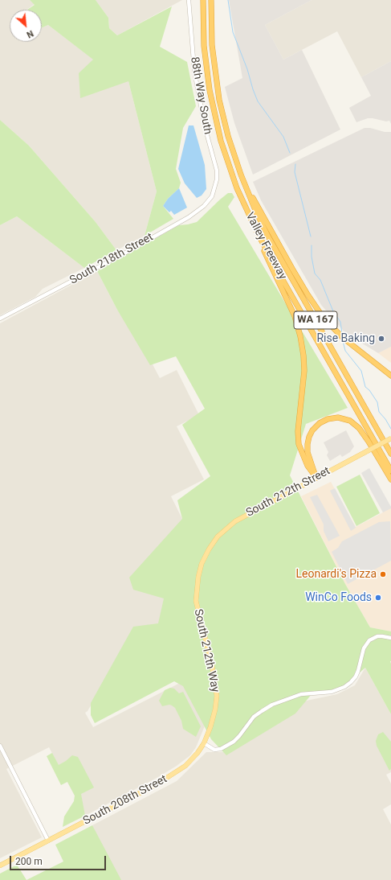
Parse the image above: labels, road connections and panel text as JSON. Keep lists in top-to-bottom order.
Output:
{
  "streets": {
    "highway": ["Valley Freeway", "WA 167"],
    "main road": ["South 212th Street", "South 212th Way", "South 208th Street"],
    "street": ["88th Way South", "South 218th Street"]
  },
  "crossings": [
    ["88th Way South", "South 218th Street"],
    ["South 212th Street", "South 212th Way"],
    ["South 212th Way", "South 208th Street"]
  ],
  "places": ["Rise Baking", "Leonardi's Pizza", "WinCo Foods"],
  "scale_bar": "200 m",
  "north": "bottom right"
}
